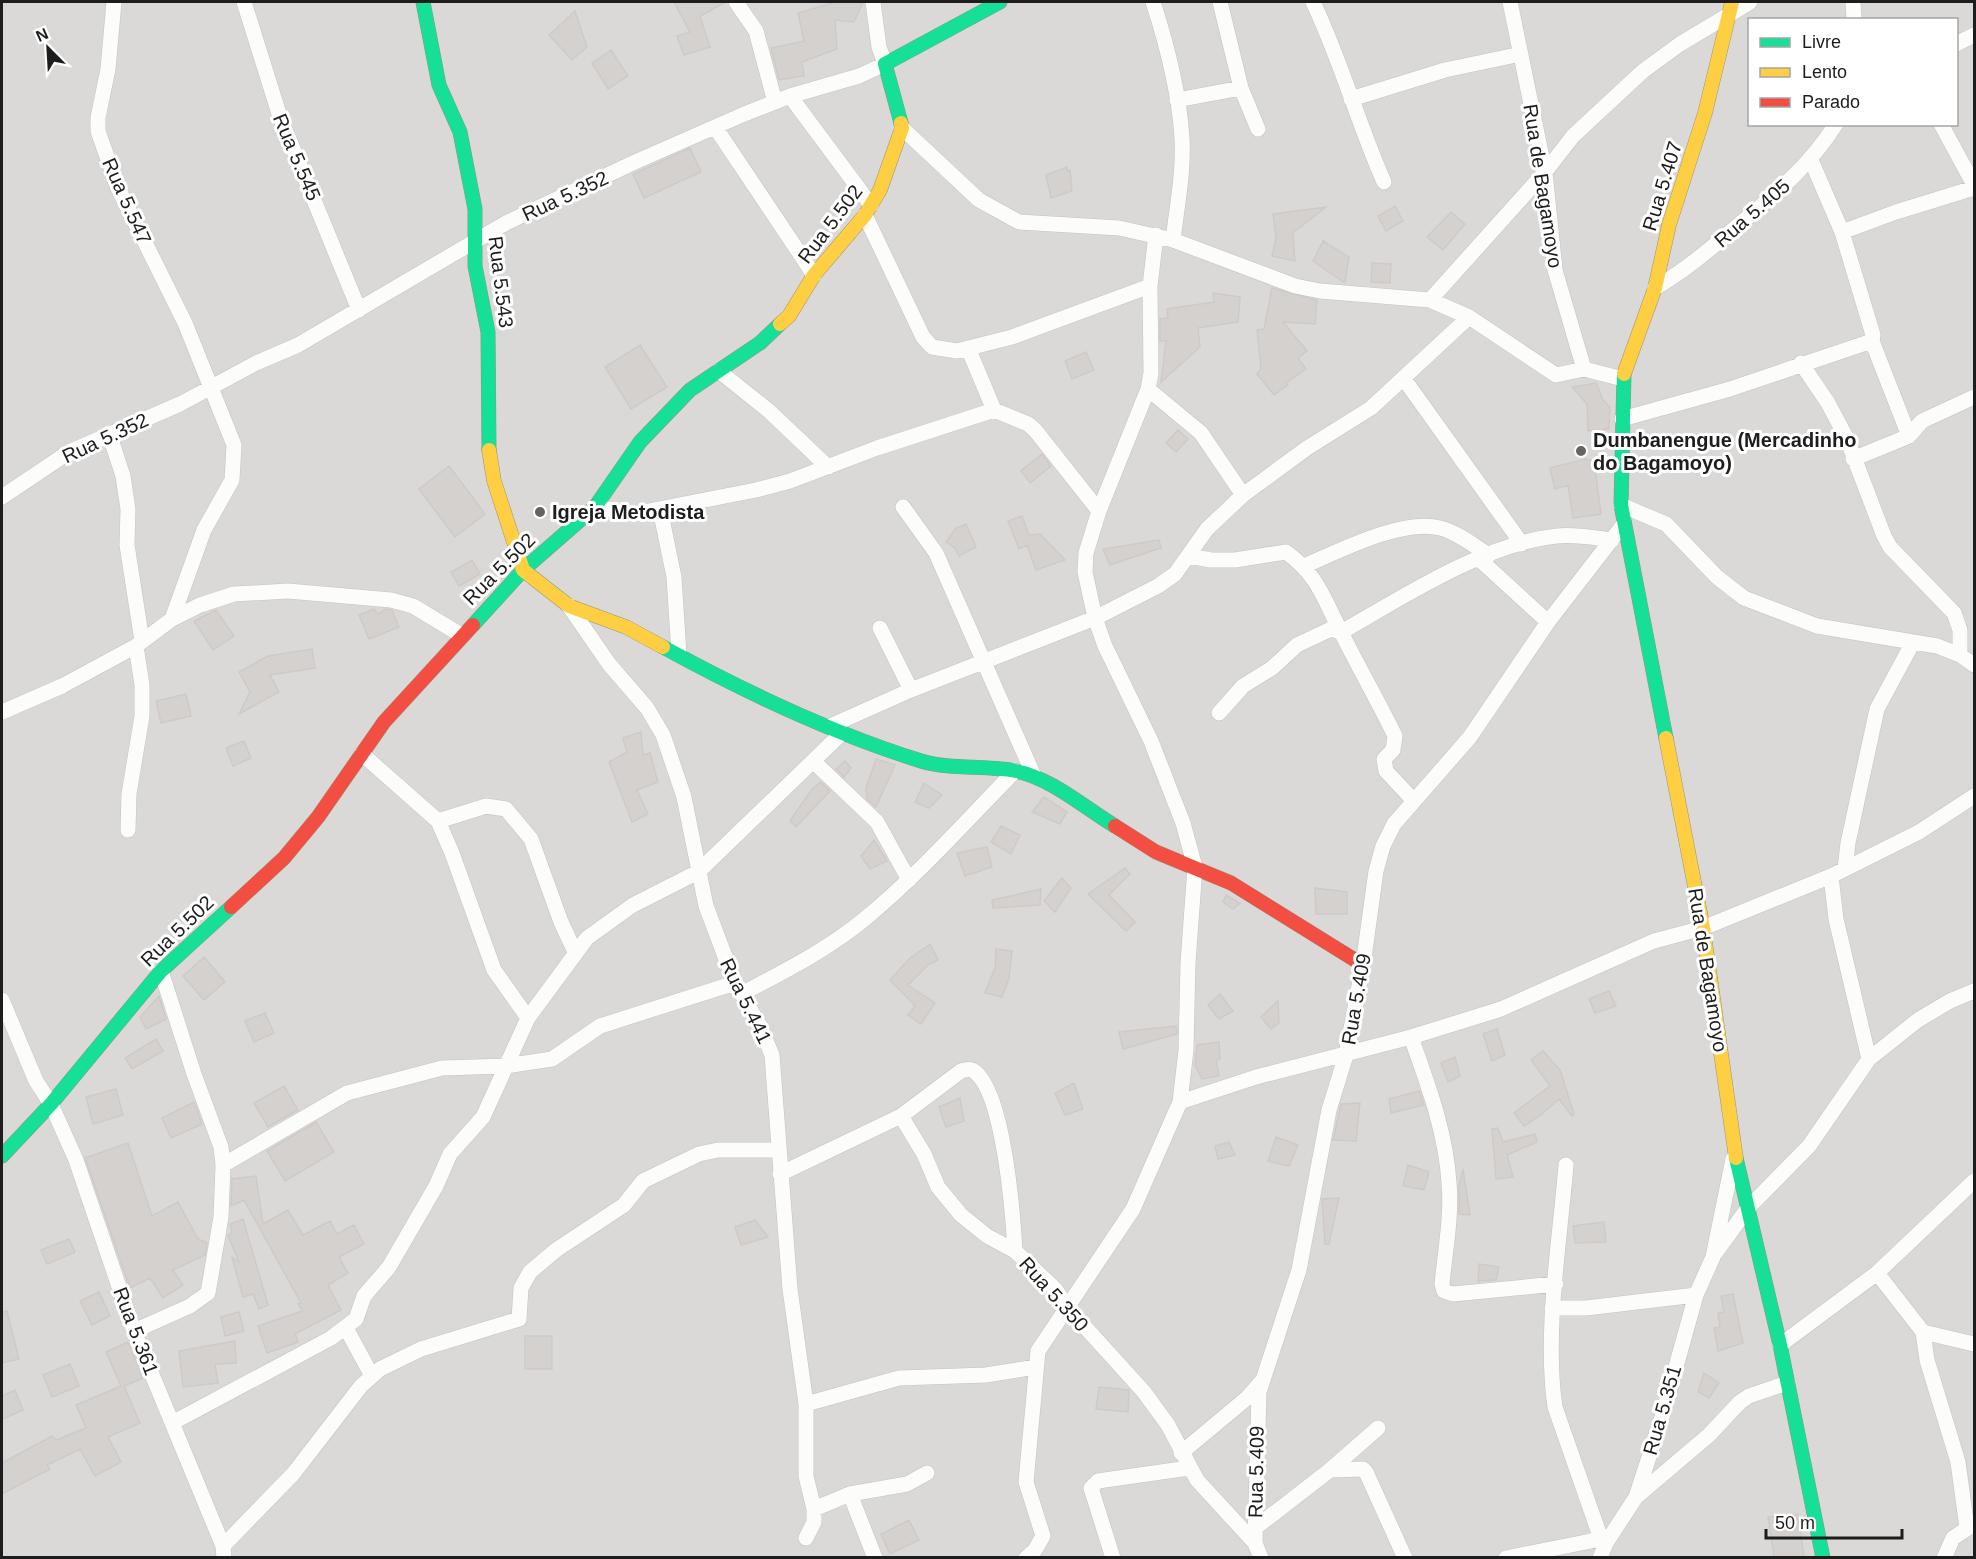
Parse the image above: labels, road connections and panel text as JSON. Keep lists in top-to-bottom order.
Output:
{
  "streets": {
    "street": [
      "Rua 5.545",
      "Rua de Bagamoyo",
      "Rua 5.407",
      "Rua 5.352",
      "Rua 5.547",
      "Rua 5.405",
      "Rua 5.502",
      "Rua 5.543",
      "Rua 5.409",
      "Rua 5.441",
      "Rua 5.350",
      "Rua 5.361",
      "Rua 5.351"
    ]
  },
  "crossings": [
    ["Rua 5.545", "Rua 5.352"],
    ["Rua de Bagamoyo", "Rua 5.407"],
    ["Rua de Bagamoyo", "Rua 5.409"],
    ["Rua 5.407", "Rua 5.405"],
    ["Rua 5.352", "Rua 5.547"],
    ["Rua 5.352", "Rua 5.543"],
    ["Rua 5.502", "Rua 5.543"],
    ["Rua 5.502", "Rua 5.361"],
    ["Rua 5.409", "Rua 5.350"]
  ],
  "places": ["Dumbanengue (Mercadinho do Bagamoyo)", "Igreja Metodista"],
  "legend": ["Livre", "Lento", "Parado"],
  "scale_bar": "50 m",
  "north": "top left"
}
